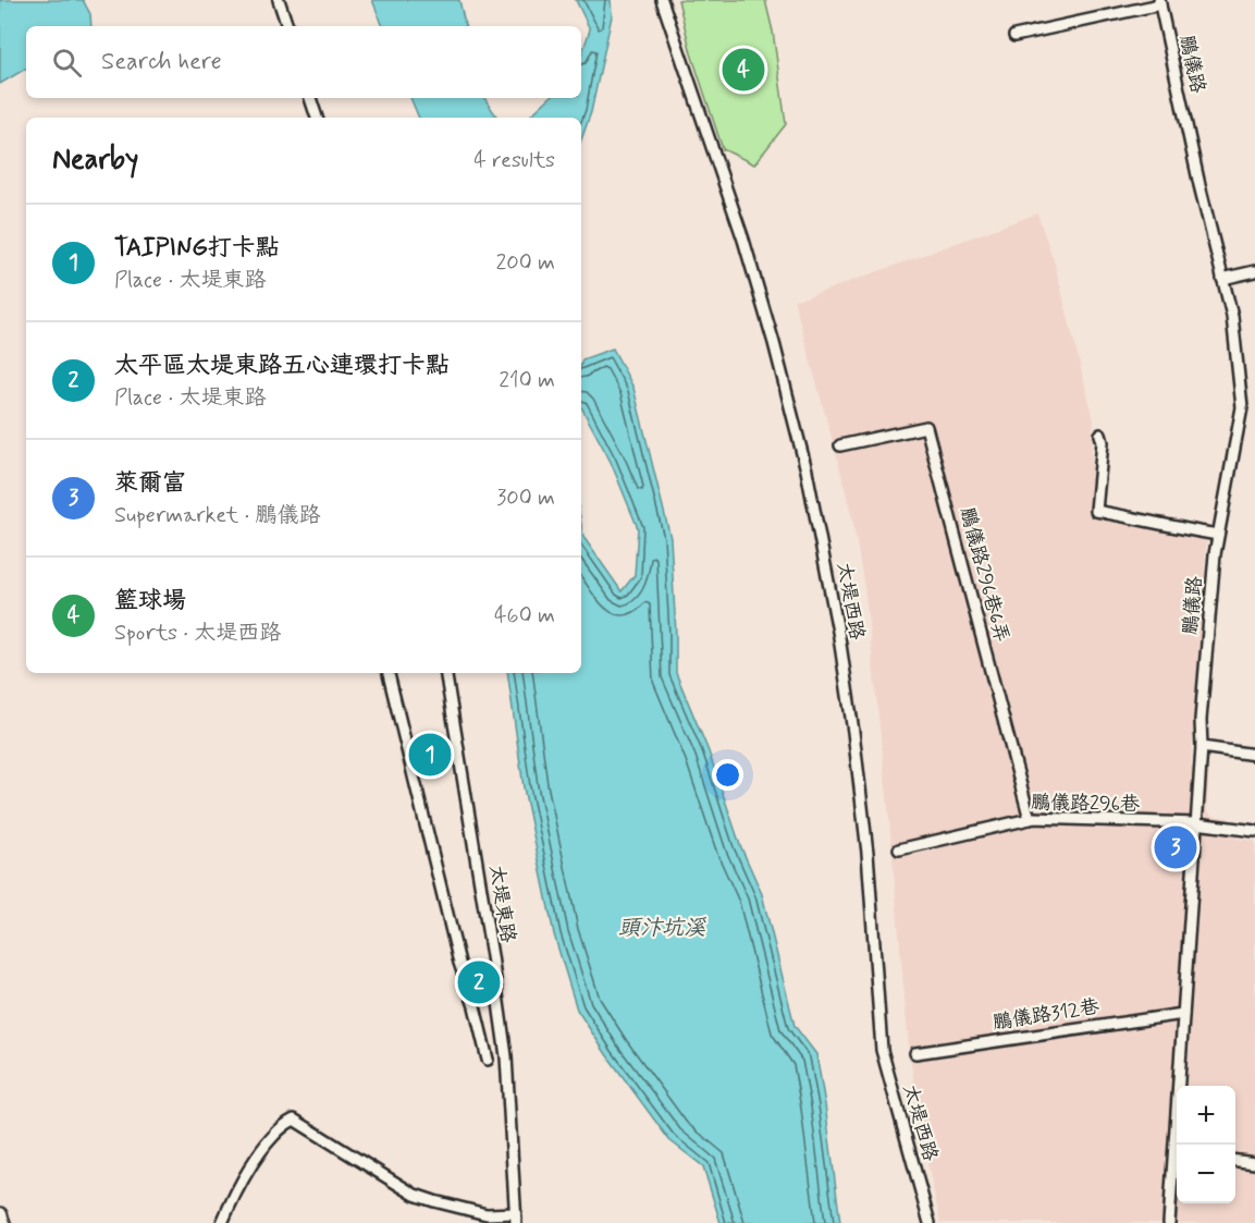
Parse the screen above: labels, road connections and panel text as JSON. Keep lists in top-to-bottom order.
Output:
{
  "streets": {
    "street": [
      "鵬儀路",
      "鵬儀路296巷6弄",
      "太堤西路",
      "鵬儀路296巷",
      "太堤東路",
      "鵬儀路312巷"
    ]
  },
  "crossings": [
    ["鵬儀路", "鵬儀路296巷"],
    ["鵬儀路", "鵬儀路312巷"],
    ["鵬儀路296巷6弄", "鵬儀路296巷"]
  ],
  "water": ["頭汴坑溪"],
  "page": {
    "search": "Search here",
    "pins": [
      "4",
      "1",
      "3",
      "2"
    ],
    "heading": ["Nearby", "4 results"],
    "list": [
      {
        "mark": "1",
        "name": "TAIPING打卡點",
        "note": "Place · 太堤東路",
        "value": "200 m"
      },
      {
        "mark": "2",
        "name": "太平區太堤東路五心連環打卡點",
        "note": "Place · 太堤東路",
        "value": "210 m"
      },
      {
        "mark": "3",
        "name": "萊爾富",
        "note": "Supermarket · 鵬儀路",
        "value": "300 m"
      },
      {
        "mark": "4",
        "name": "籃球場",
        "note": "Sports · 太堤西路",
        "value": "460 m"
      }
    ],
    "map_buttons": ["+", "−"]
  }
}
